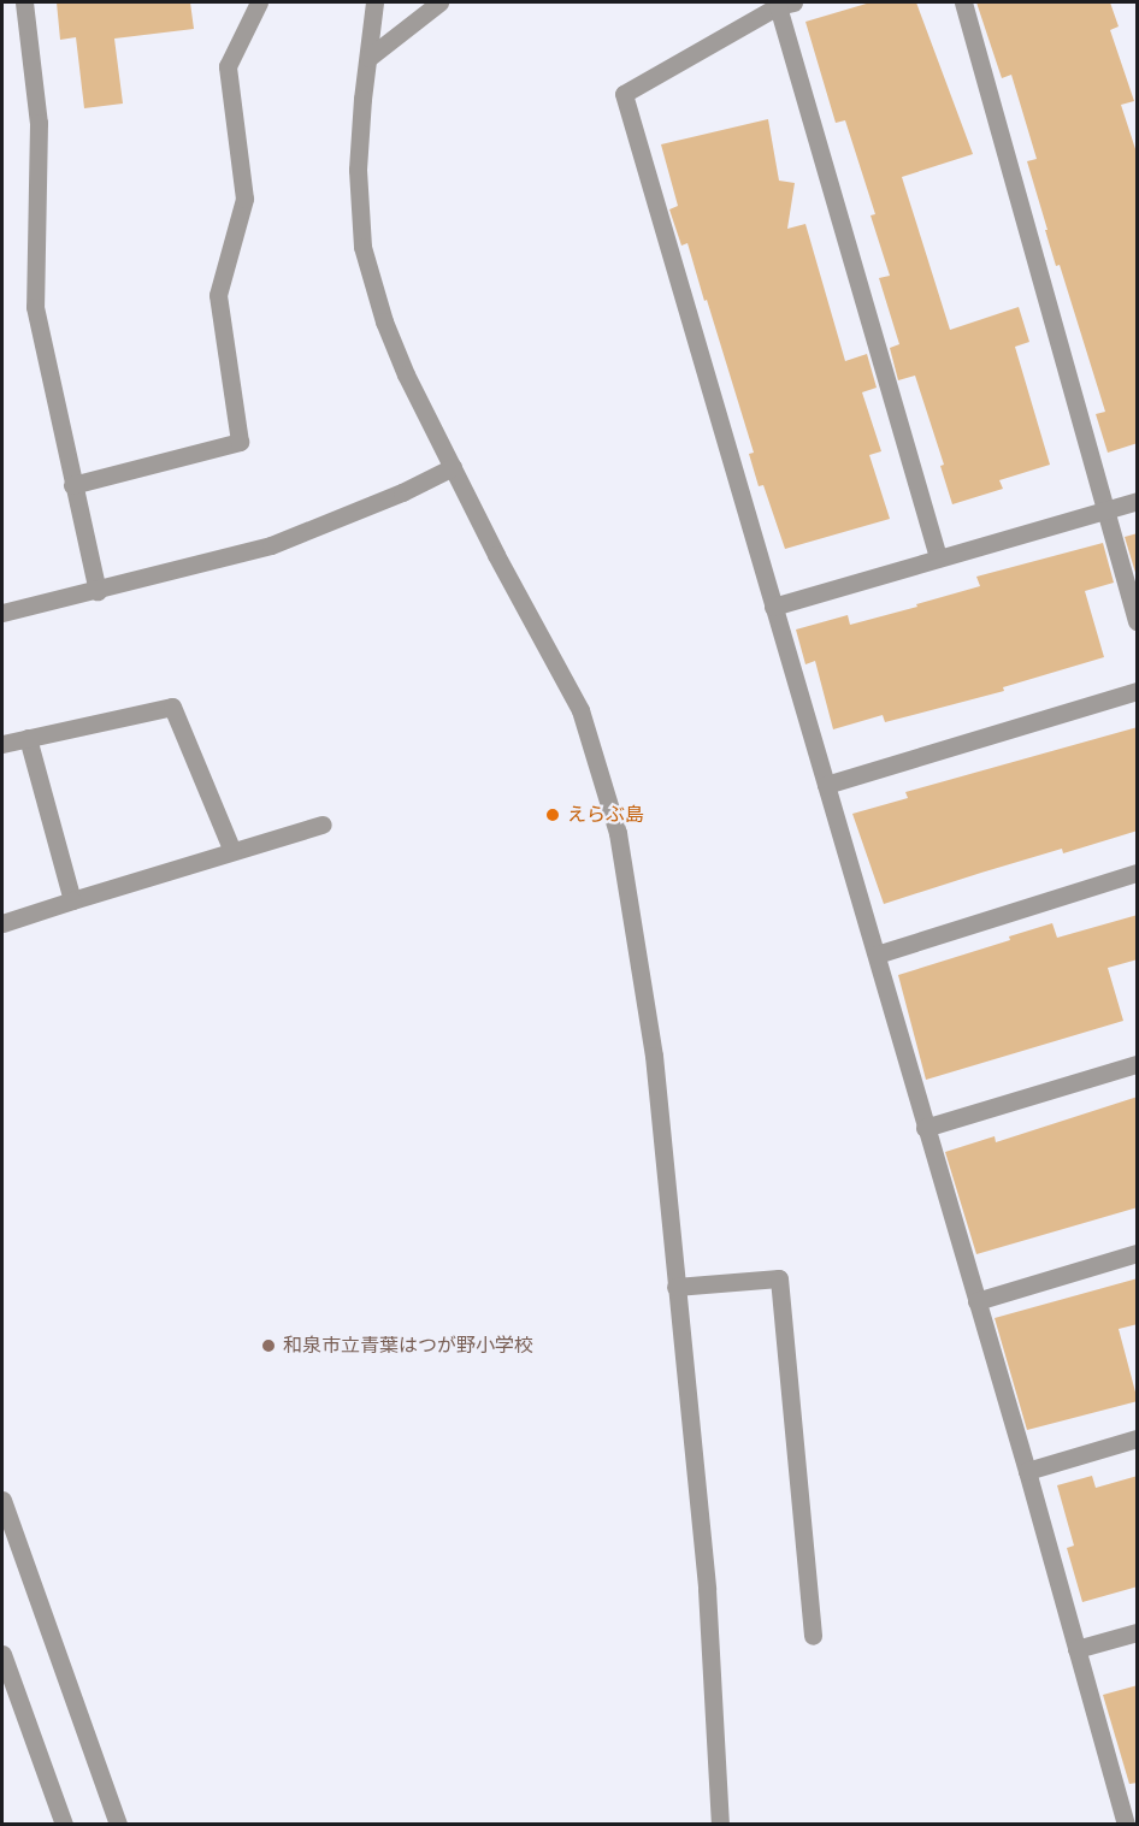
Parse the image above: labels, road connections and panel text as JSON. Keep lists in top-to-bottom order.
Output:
{
  "places": ["えらぶ島", "和泉市立青葉はつが野小学校"]
}
